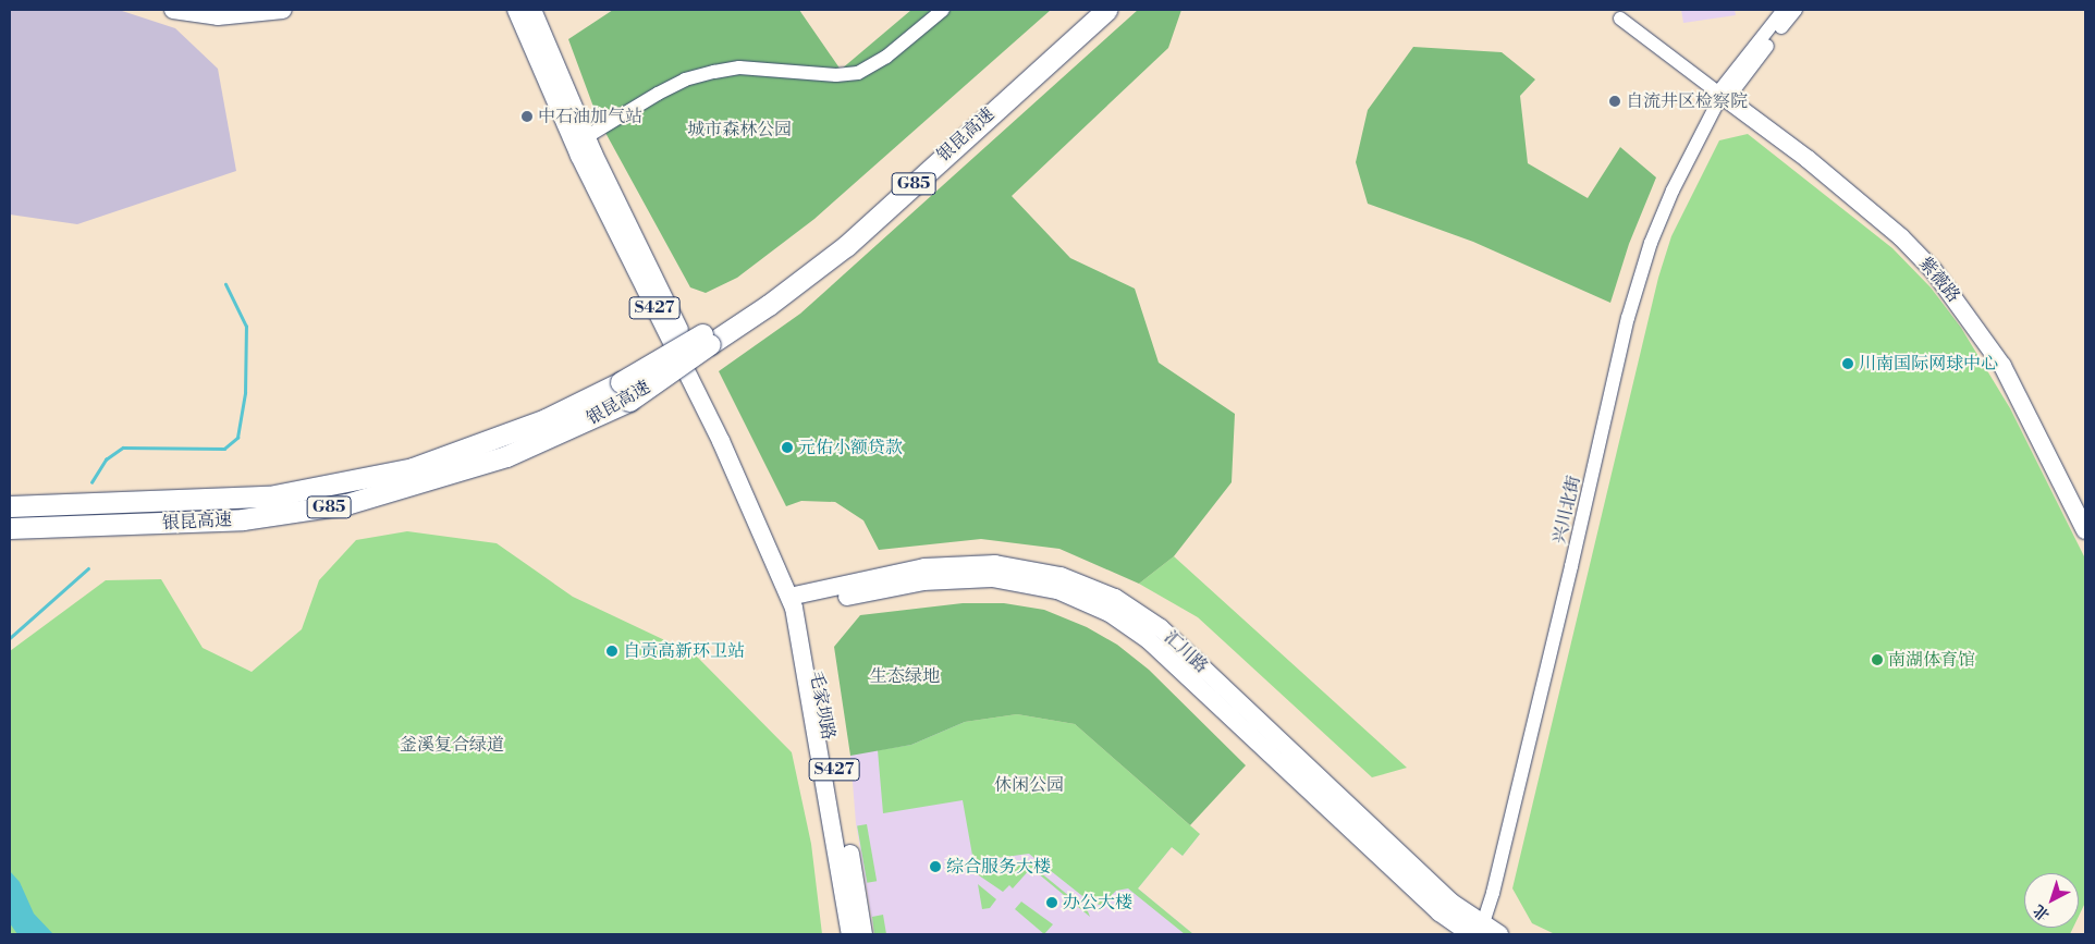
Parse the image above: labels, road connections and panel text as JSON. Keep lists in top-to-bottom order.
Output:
{
  "streets": {
    "highway": ["银昆高速", "G85"],
    "main road": [
      "紫薇路",
      "S427",
      "汇川路",
      "毛家坝路"
    ],
    "street": ["兴川北街"]
  },
  "crossings": [
    ["紫薇路", "兴川北街"],
    ["S427", "汇川路"],
    ["S427", "毛家坝路"],
    ["兴川北街", "汇川路"],
    ["汇川路", "毛家坝路"]
  ],
  "parks": [
    "城市森林公园",
    "生态绿地",
    "釜溪复合绿道",
    "休闲公园"
  ],
  "places": [
    "自流井区检察院",
    "中石油加气站",
    "川南国际网球中心",
    "元佑小额贷款",
    "自贡高新环卫站",
    "南湖体育馆",
    "综合服务大楼",
    "办公大楼"
  ],
  "north": "bottom left"
}
